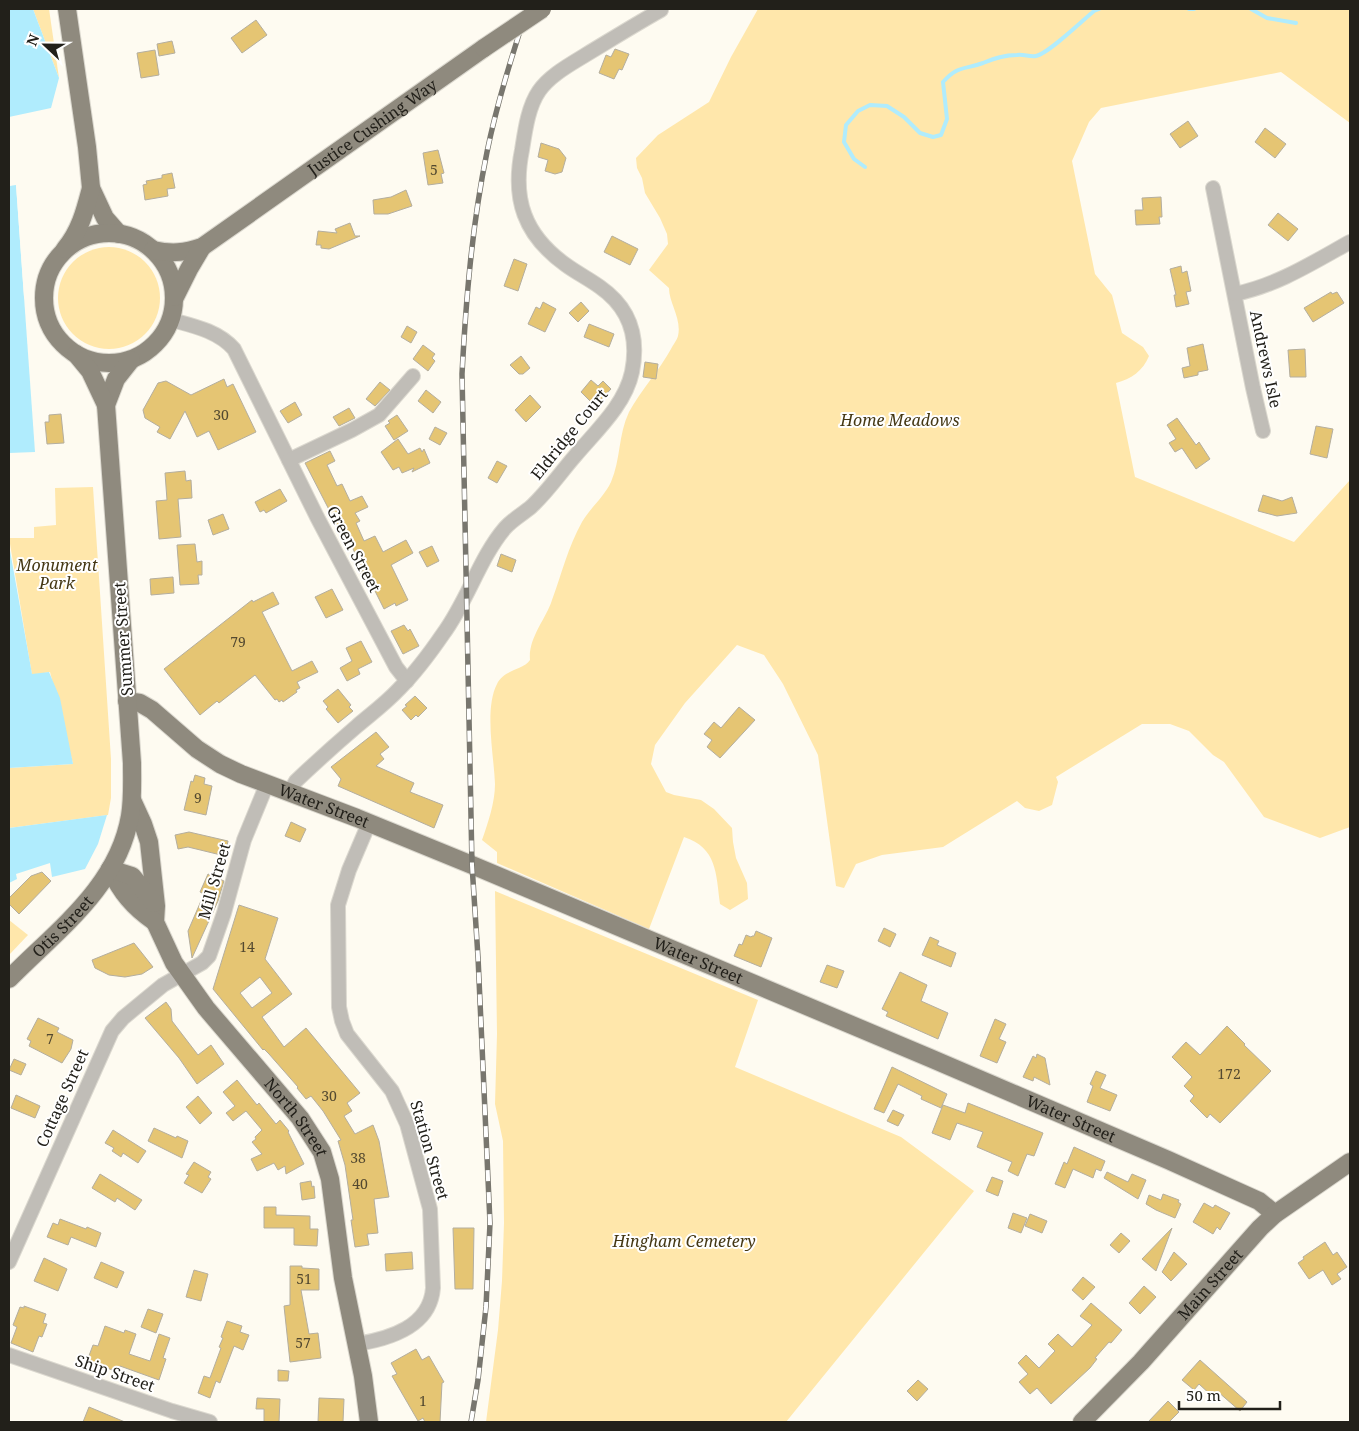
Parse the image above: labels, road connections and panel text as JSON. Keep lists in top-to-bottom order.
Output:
{
  "streets": {
    "main road": [
      "Justice Cushing Way",
      "Summer Street",
      "Water Street",
      "Otis Street",
      "North Street",
      "Main Street"
    ],
    "street": [
      "Andrews Isle",
      "Eldridge Court",
      "Green Street",
      "Mill Street",
      "Cottage Street",
      "Station Street",
      "Ship Street"
    ]
  },
  "crossings": [
    ["Justice Cushing Way", "Green Street"],
    ["Justice Cushing Way", "Summer Street"],
    ["Eldridge Court", "Green Street"],
    ["Green Street", "Summer Street"],
    ["Summer Street", "Water Street"],
    ["Summer Street", "Otis Street"],
    ["Water Street", "Mill Street"],
    ["Water Street", "Station Street"],
    ["Water Street", "Main Street"],
    ["Mill Street", "Cottage Street"],
    ["Mill Street", "North Street"],
    ["Cottage Street", "North Street"],
    ["North Street", "Station Street"]
  ],
  "parks": ["Home Meadows", "Monument Park", "Hingham Cemetery"],
  "house_numbers": [
    "5",
    "30",
    "79",
    "9",
    "14",
    "7",
    "172",
    "30",
    "38",
    "40",
    "51",
    "57",
    "1"
  ],
  "scale_bar": "50 m",
  "north": "left"
}
